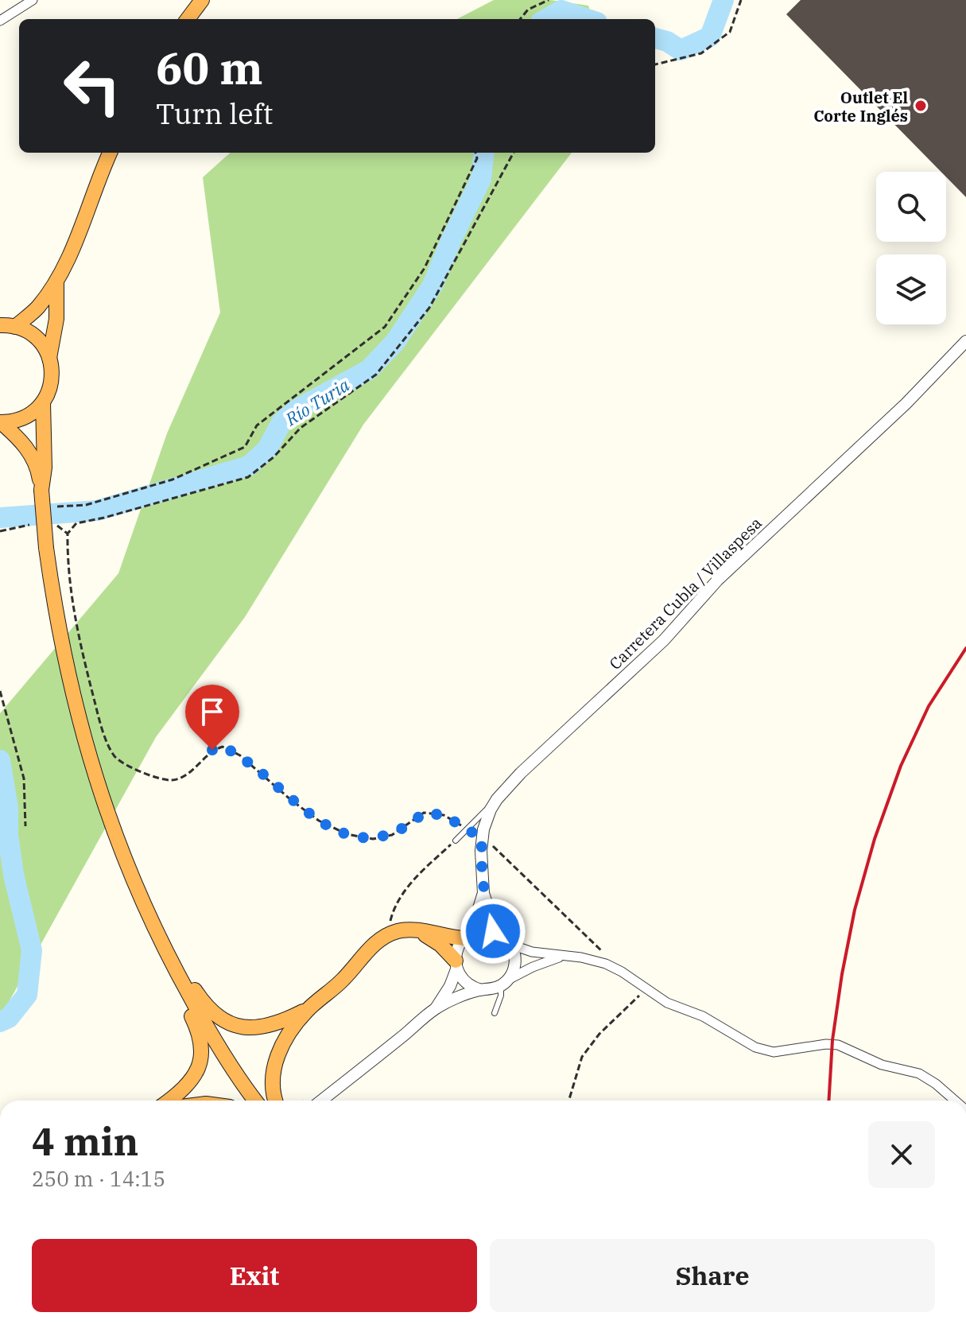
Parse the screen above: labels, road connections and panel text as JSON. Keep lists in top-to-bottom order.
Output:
{
  "streets": {
    "street": ["Carretera Cubla / Villaspesa"]
  },
  "water": ["Río Turia"],
  "places": ["Outlet El Corte Inglés"],
  "page": {
    "turn": ["60 m", "Turn left"],
    "heading": ["4 min", "250 m · 14:15"],
    "buttons": ["Exit", "Share"]
  }
}
